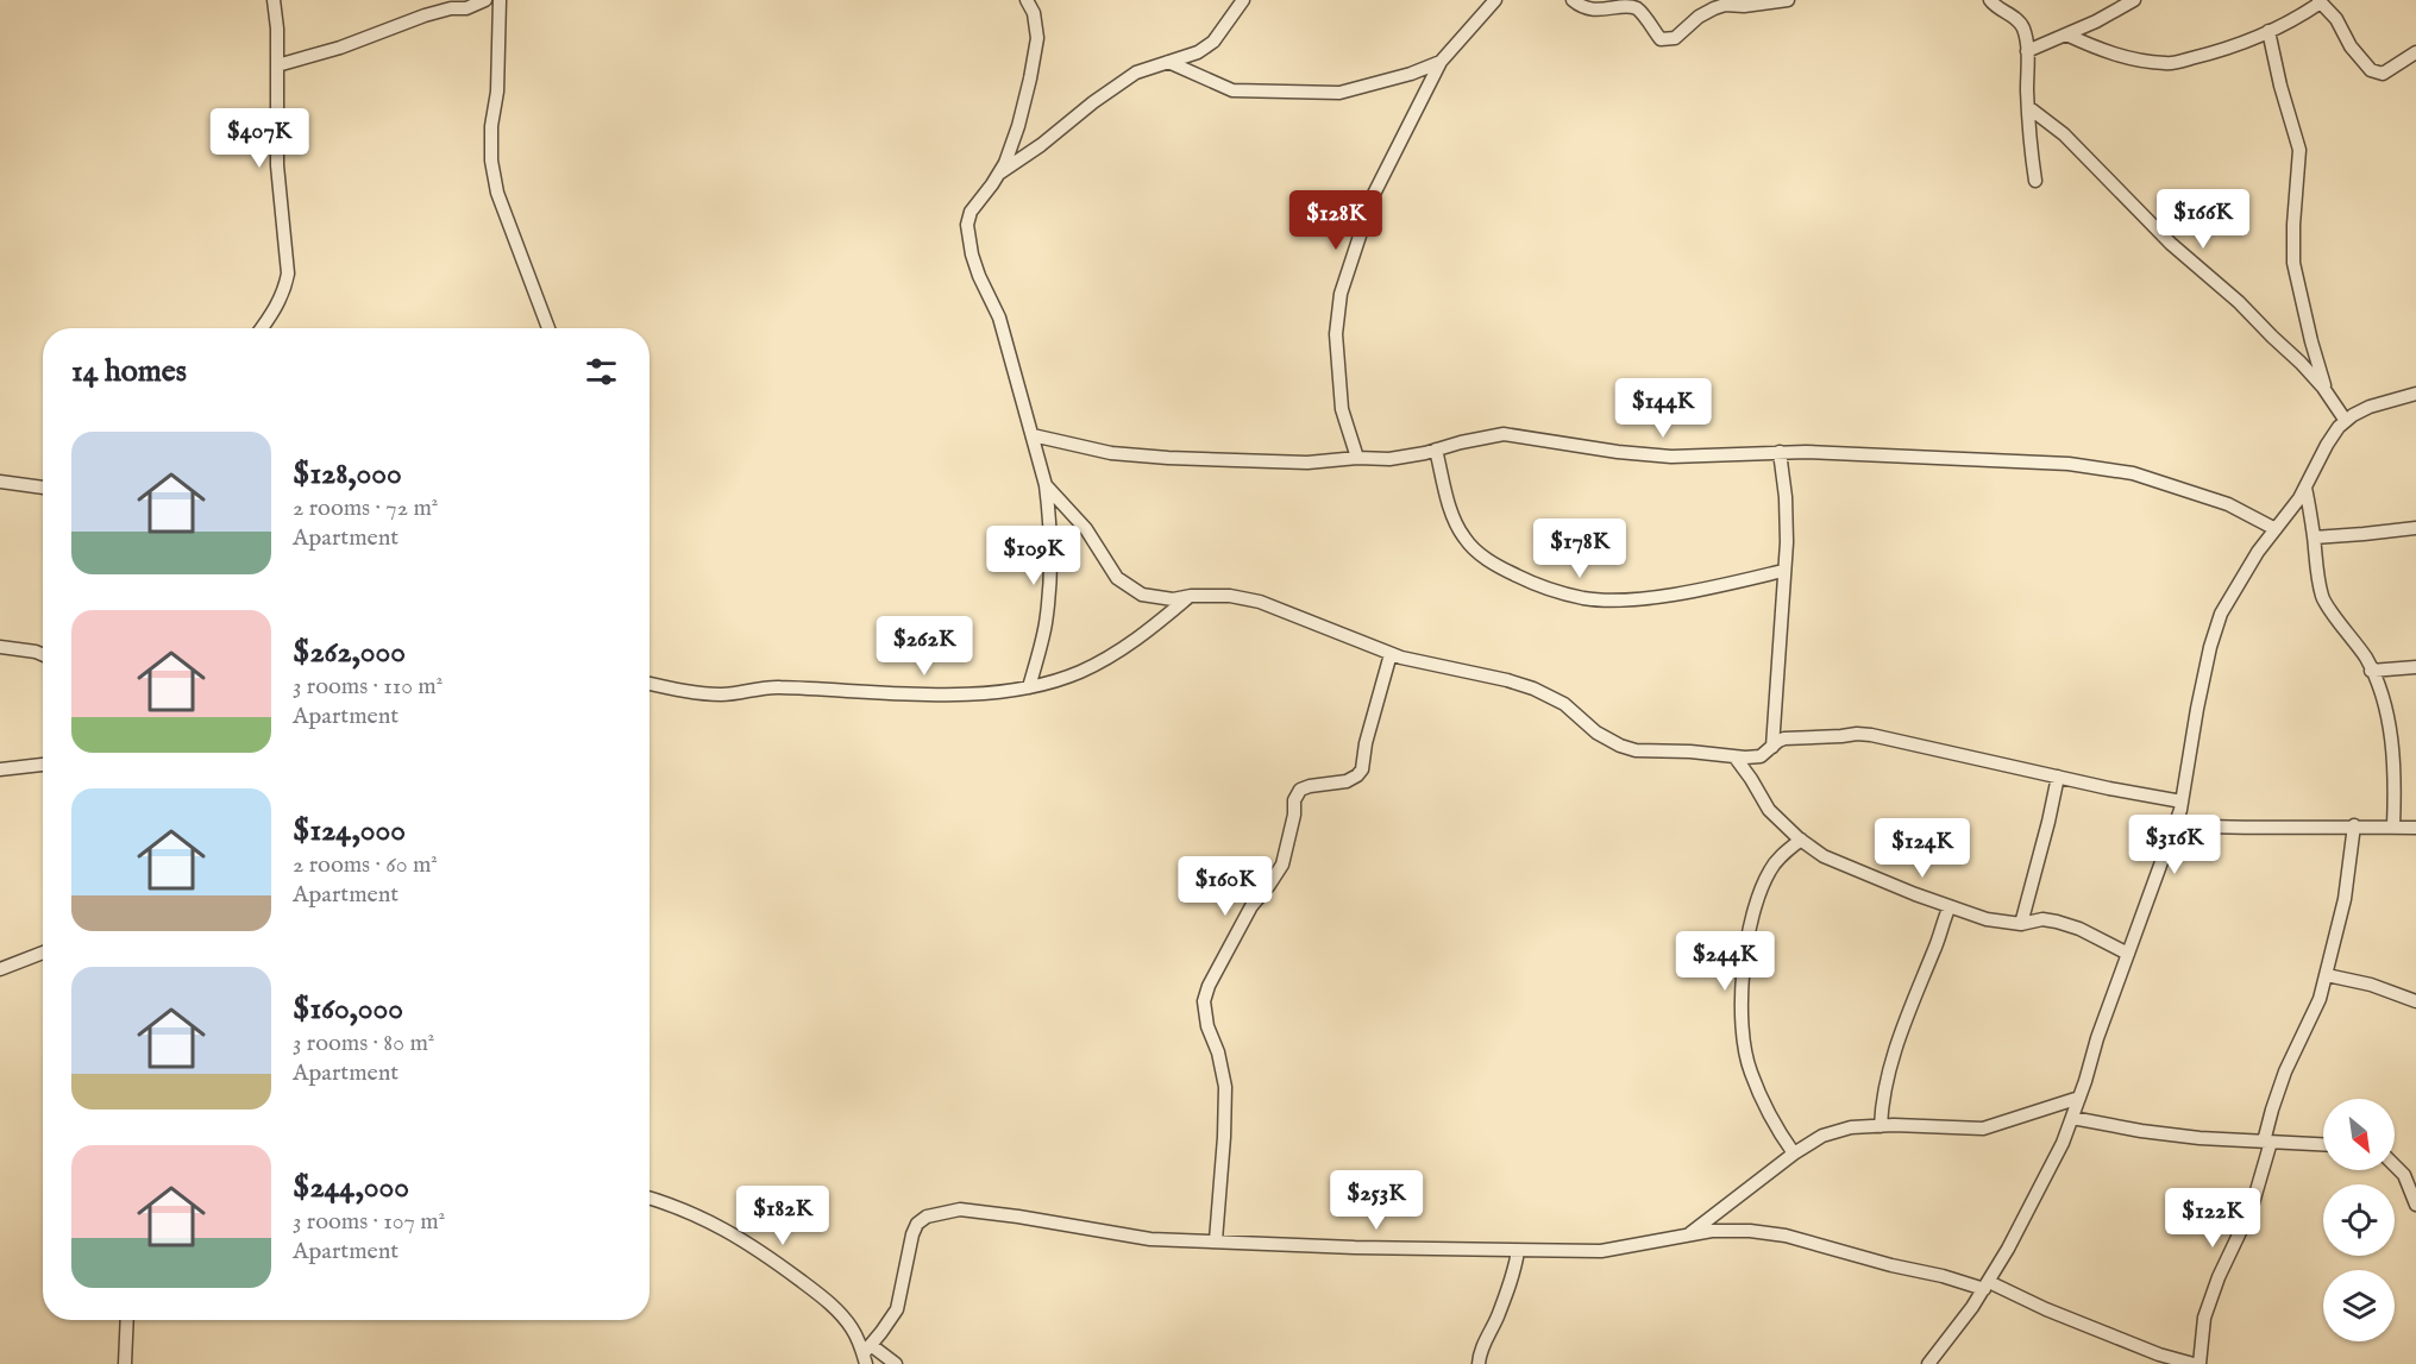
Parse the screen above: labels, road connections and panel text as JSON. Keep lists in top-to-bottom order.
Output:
{
  "north": "bottom right",
  "page": {
    "price": [
      "$407K",
      "$166K",
      "$128K",
      "$144K",
      "$178K",
      "$109K",
      "$262K",
      "$316K",
      "$124K",
      "$160K",
      "$244K",
      "$253K",
      "$182K",
      "$122K"
    ],
    "heading": "14 homes",
    "list": [
      {
        "name": "$128,000",
        "note": "2 rooms · 72 m² · Apartment"
      },
      {
        "name": "$262,000",
        "note": "3 rooms · 110 m² · Apartment"
      },
      {
        "name": "$124,000",
        "note": "2 rooms · 60 m² · Apartment"
      },
      {
        "name": "$160,000",
        "note": "3 rooms · 80 m² · Apartment"
      },
      {
        "name": "$244,000",
        "note": "3 rooms · 107 m² · Apartment"
      }
    ]
  }
}
